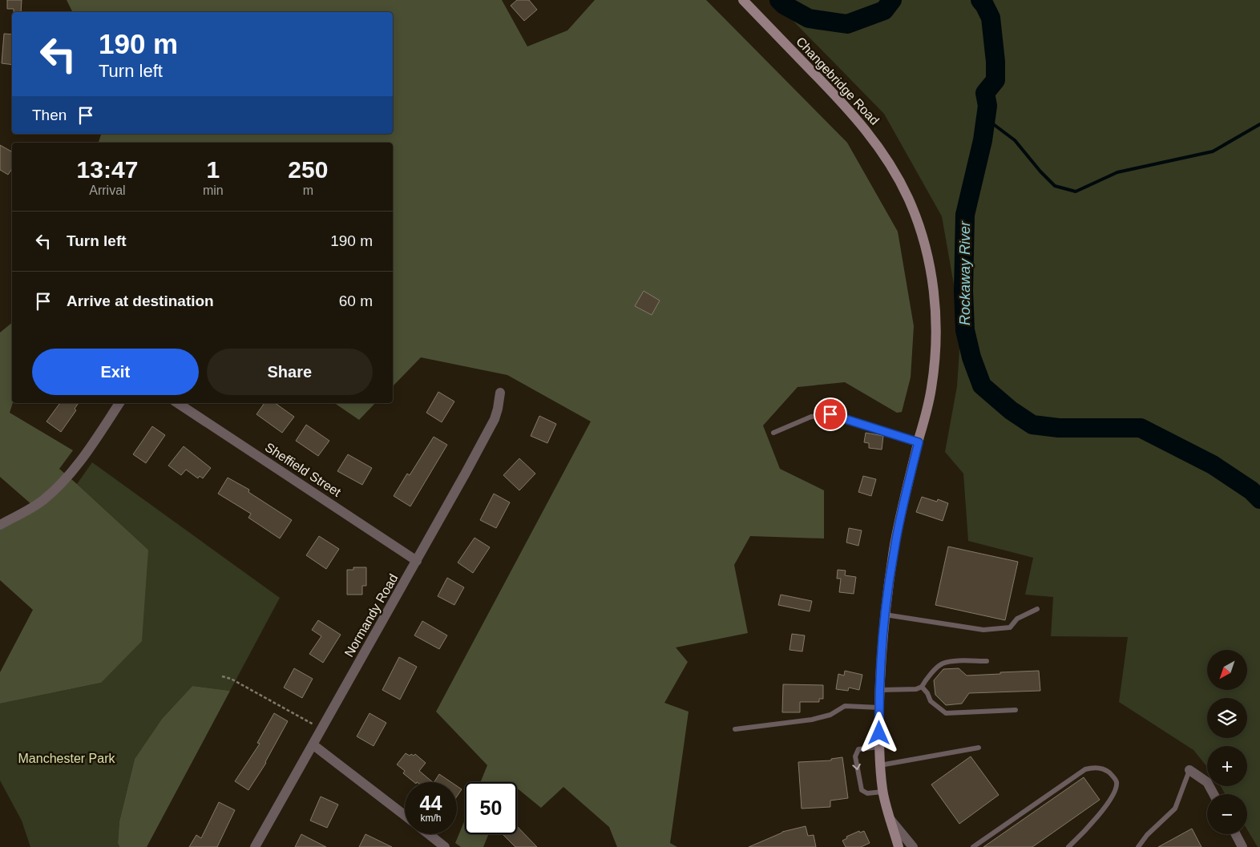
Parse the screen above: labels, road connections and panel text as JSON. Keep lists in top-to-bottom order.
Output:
{
  "streets": {
    "main road": ["Changebridge Road"],
    "street": ["Sheffield Street", "Normandy Road"]
  },
  "crossings": [
    ["Sheffield Street", "Normandy Road"]
  ],
  "water": ["Rockaway River"],
  "parks": ["Manchester Park"],
  "north": "bottom left",
  "page": {
    "turn": ["190 m", "Turn left"],
    "then": "Then",
    "eta": [
      "13:47",
      "Arrival",
      "1",
      "min",
      "250",
      "m"
    ],
    "list": [
      {
        "name": "Turn left",
        "value": "190 m"
      },
      {
        "name": "Arrive at destination",
        "value": "60 m"
      }
    ],
    "buttons": ["Exit", "Share"],
    "map_buttons": ["+", "−"],
    "speed": "44 km/h",
    "limit": "50"
  }
}
